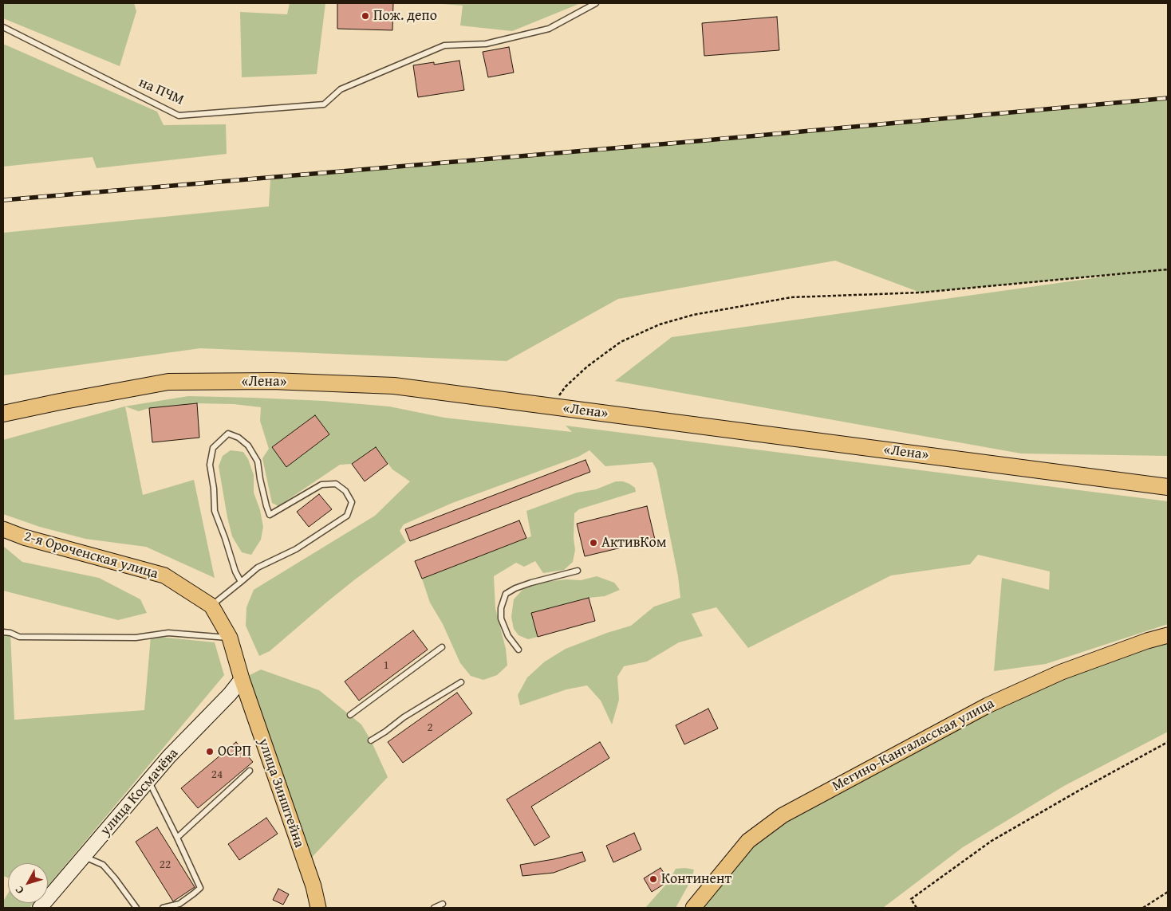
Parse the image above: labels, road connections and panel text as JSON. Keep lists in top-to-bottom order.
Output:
{
  "streets": {
    "highway": ["«Лена»"],
    "main road": [
      "2-я Ороченская улица",
      "Мегино-Кангаласская улица",
      "улица Космачёва",
      "улица Зинштейна"
    ],
    "lane": ["на ПЧМ"]
  },
  "crossings": [
    ["2-я Ороченская улица", "улица Космачёва"],
    ["2-я Ороченская улица", "улица Зинштейна"],
    ["улица Космачёва", "улица Зинштейна"]
  ],
  "places": [
    "Пож. депо",
    "АктивКом",
    "ОСРП",
    "Континент"
  ],
  "house_numbers": [
    "1",
    "2",
    "24",
    "22"
  ],
  "north": "bottom left"
}
